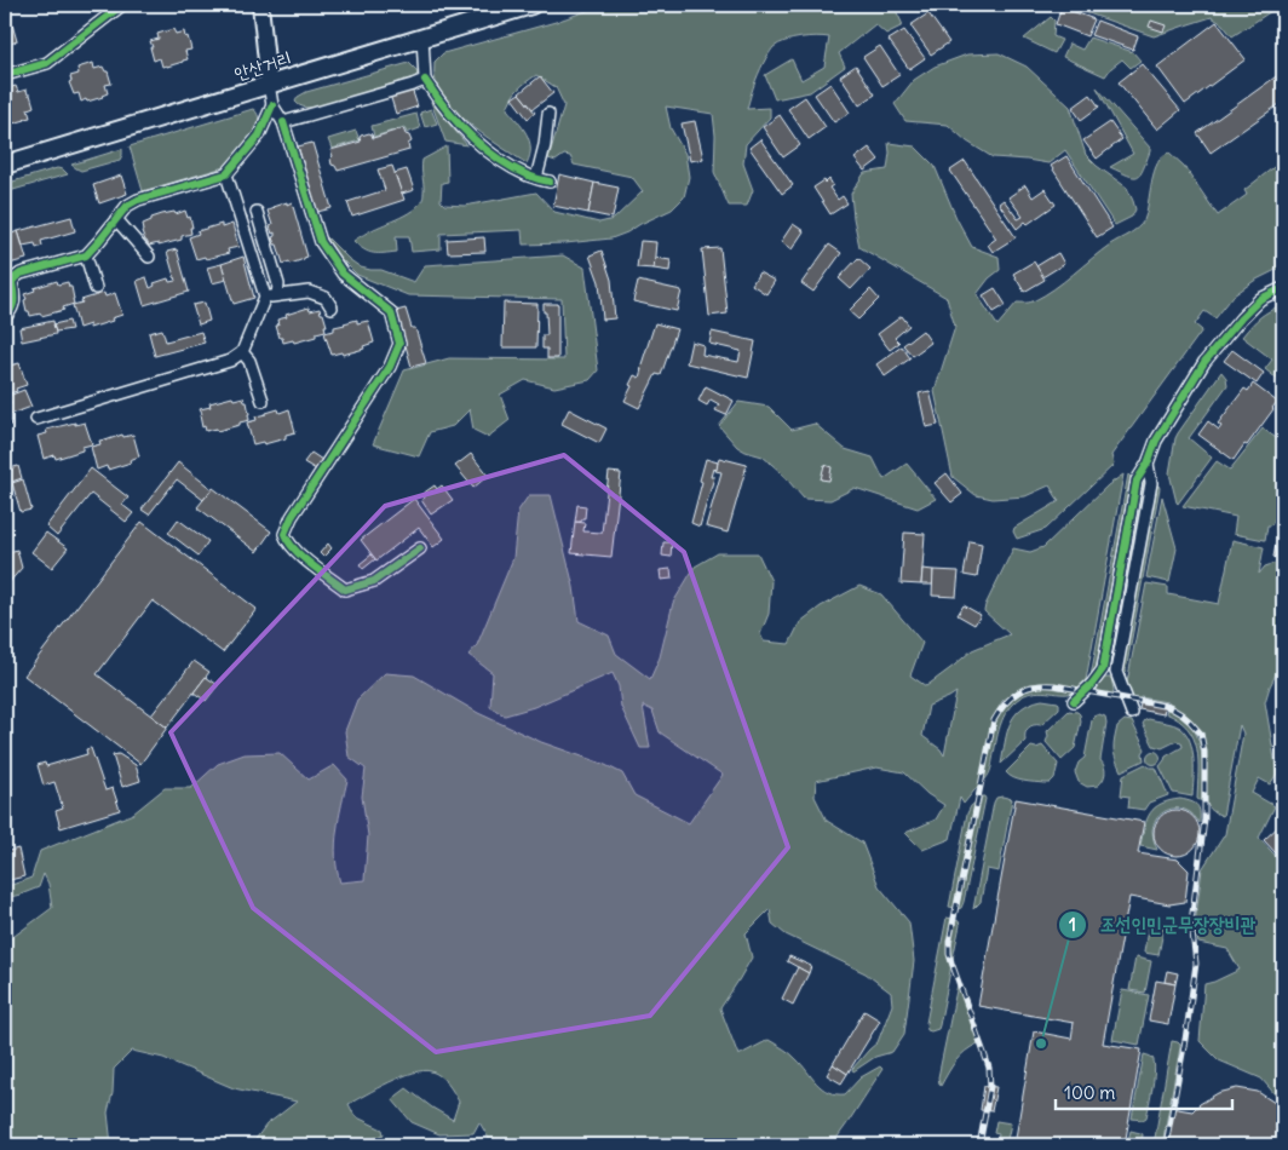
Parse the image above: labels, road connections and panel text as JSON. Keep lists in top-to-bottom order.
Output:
{
  "streets": {
    "main road": ["안산거리"]
  },
  "places": ["조선인민군무장장비관"],
  "scale_bar": "100 m"
}
